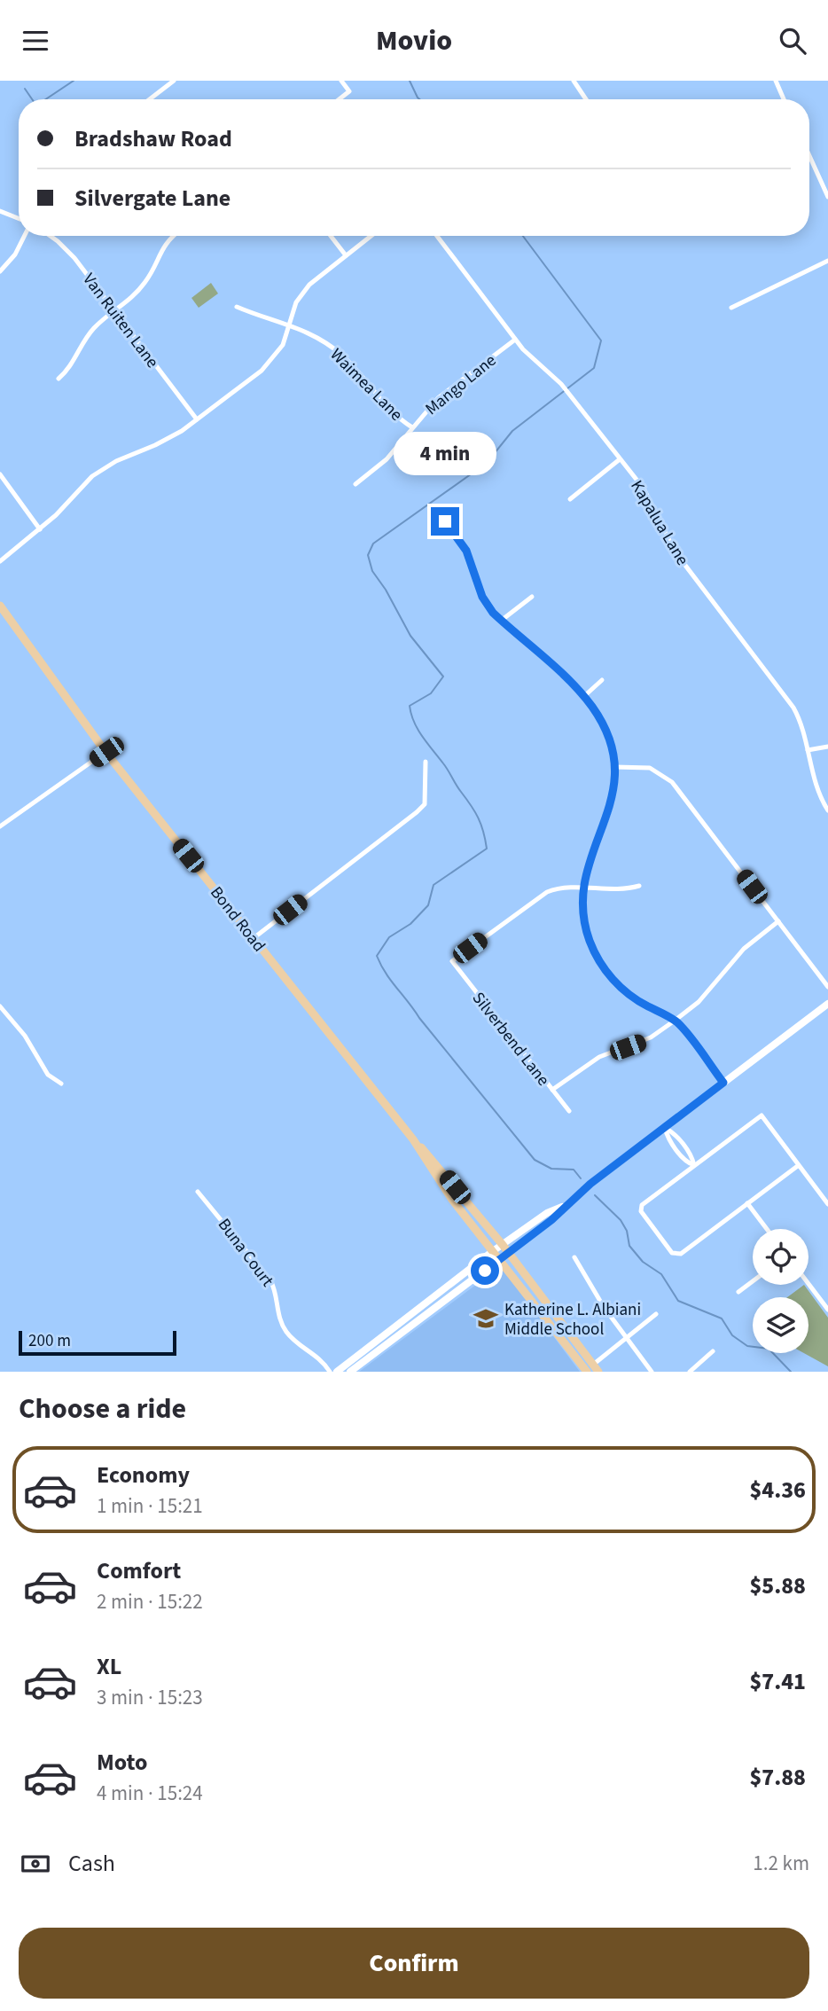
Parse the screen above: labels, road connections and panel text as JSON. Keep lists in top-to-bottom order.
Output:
{
  "streets": {
    "main road": ["Bond Road"],
    "street": [
      "Van Ruiten Lane",
      "Waimea Lane",
      "Mango Lane",
      "Kapalua Lane",
      "Silverbend Lane",
      "Buna Court"
    ]
  },
  "crossings": [
    ["Waimea Lane", "Mango Lane"],
    ["Mango Lane", "Kapalua Lane"]
  ],
  "places": {
    "school or university": ["Katherine L. Albiani Middle School"]
  },
  "scale_bar": "200 m",
  "page": {
    "header": "Movio",
    "banner": ["Bradshaw Road", "Silvergate Lane"],
    "bubble": "4 min",
    "scale": "200 m",
    "heading": "Choose a ride",
    "list": [
      {
        "name": "Economy",
        "note": "1 min · 15:21",
        "value": "$4.36"
      },
      {
        "name": "Comfort",
        "note": "2 min · 15:22",
        "value": "$5.88"
      },
      {
        "name": "XL",
        "note": "3 min · 15:23",
        "value": "$7.41"
      },
      {
        "name": "Moto",
        "note": "4 min · 15:24",
        "value": "$7.88"
      }
    ],
    "pay": ["Cash", "1.2 km"],
    "buttons": "Confirm"
  }
}
